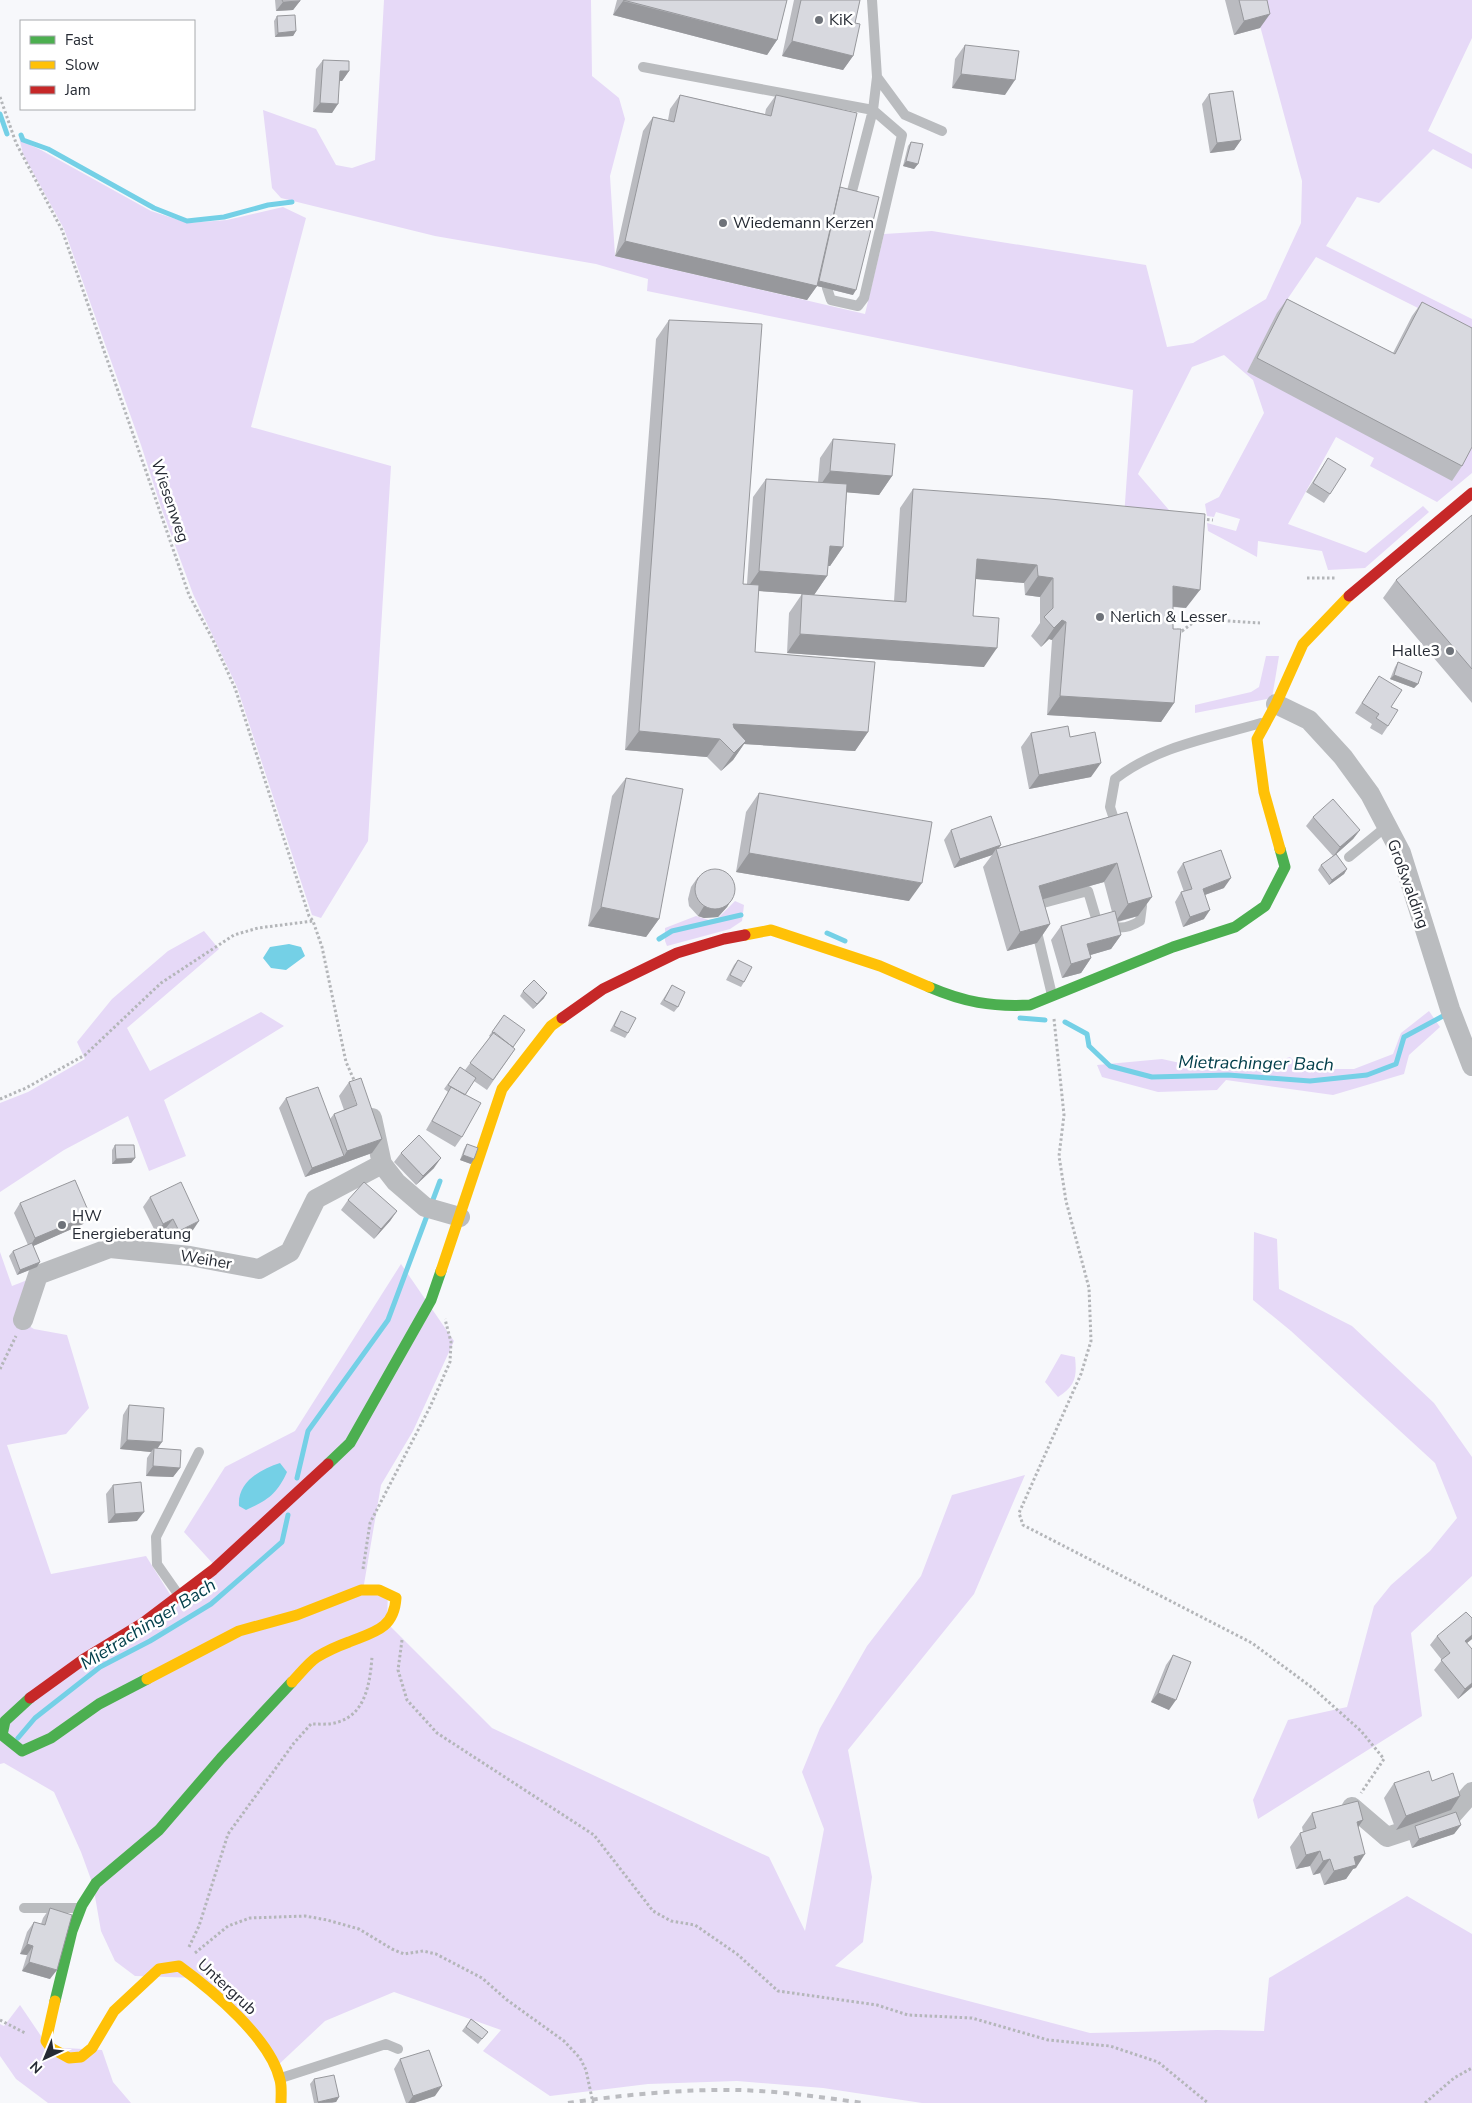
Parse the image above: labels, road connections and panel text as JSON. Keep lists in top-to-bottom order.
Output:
{
  "streets": {
    "street": ["Großwalding", "Weiher", "Untergrub"],
    "path": ["Wiesenweg"]
  },
  "water": ["Mietrachinger Bach"],
  "places": [
    "KiK",
    "Wiedemann Kerzen",
    "Nerlich & Lesser",
    "Halle3",
    "HW Energieberatung"
  ],
  "legend": ["Fast", "Slow", "Jam"],
  "north": "bottom left"
}
